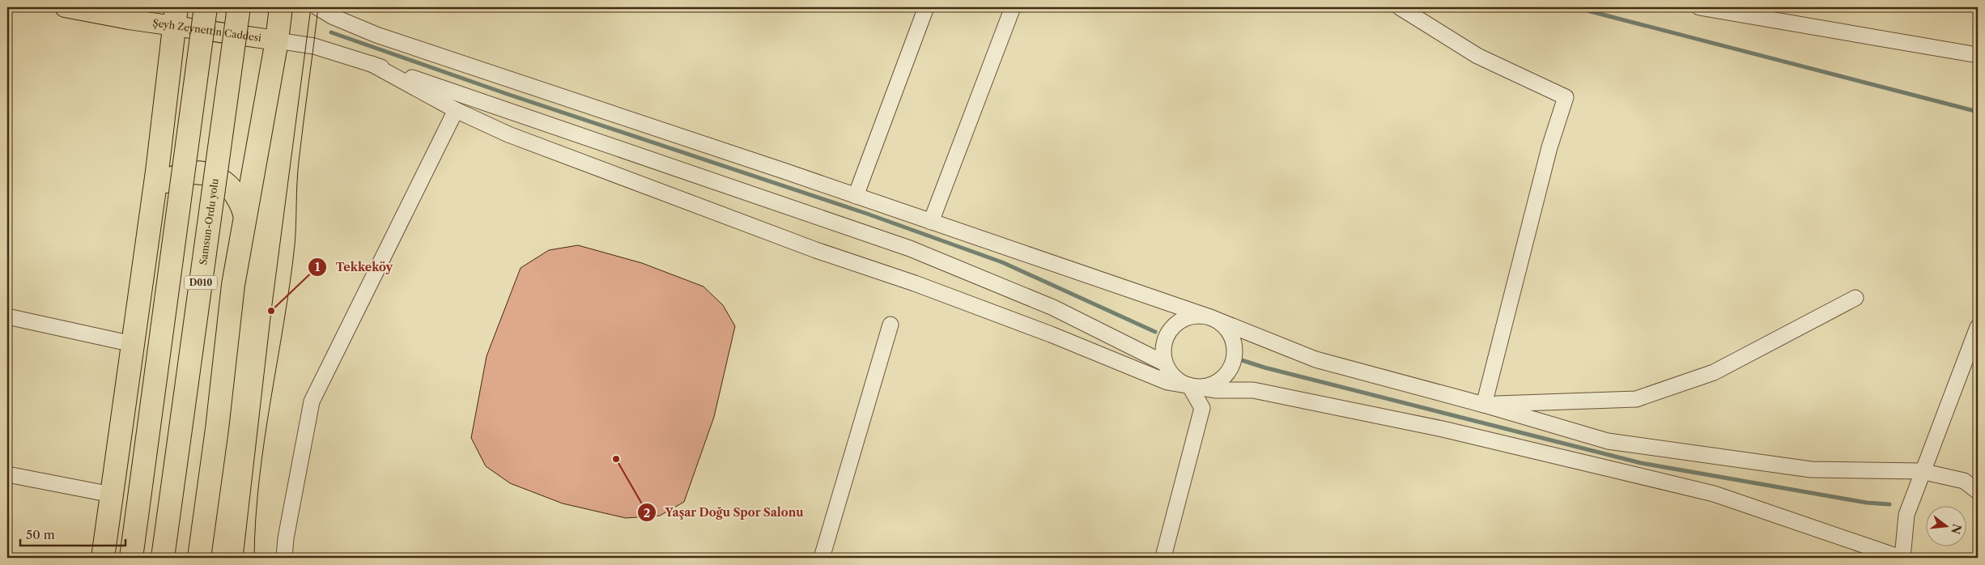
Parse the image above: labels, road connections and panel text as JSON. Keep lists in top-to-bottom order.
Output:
{
  "streets": {
    "highway": ["Samsun-Ordu yolu", "D010"],
    "main road": ["Şeyh Zeynettin Caddesi"]
  },
  "places": ["Tekkeköy", "Yaşar Doğu Spor Salonu"],
  "scale_bar": "50 m",
  "north": "right"
}
